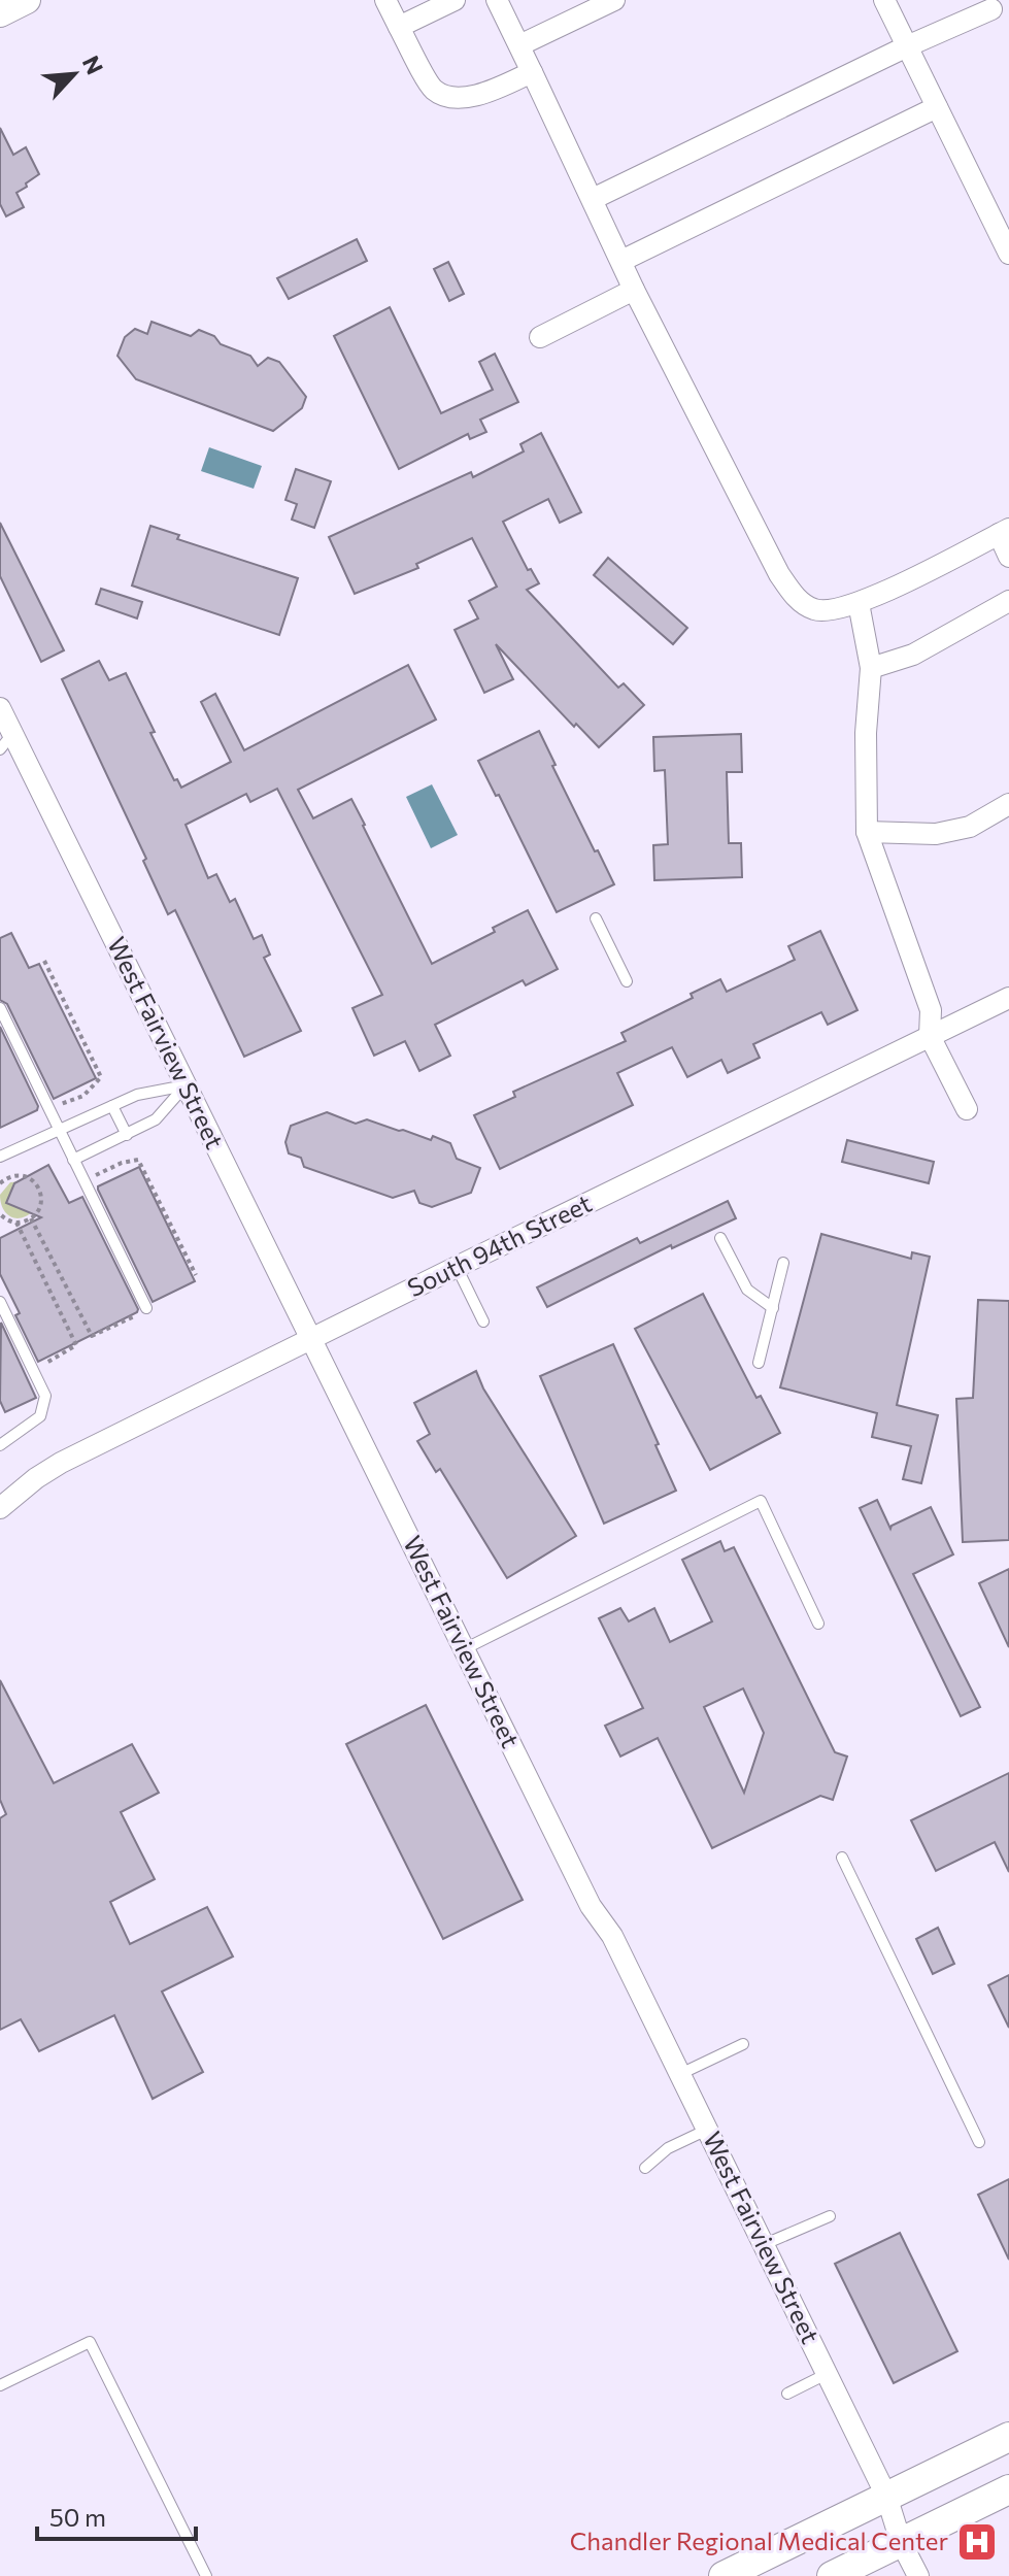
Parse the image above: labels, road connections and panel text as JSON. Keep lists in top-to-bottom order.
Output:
{
  "streets": {
    "street": ["West Fairview Street", "South 94th Street"]
  },
  "crossings": [
    ["West Fairview Street", "South 94th Street"]
  ],
  "places": {
    "hospital": ["Chandler Regional Medical Center"]
  },
  "scale_bar": "50 m",
  "north": "top right"
}
